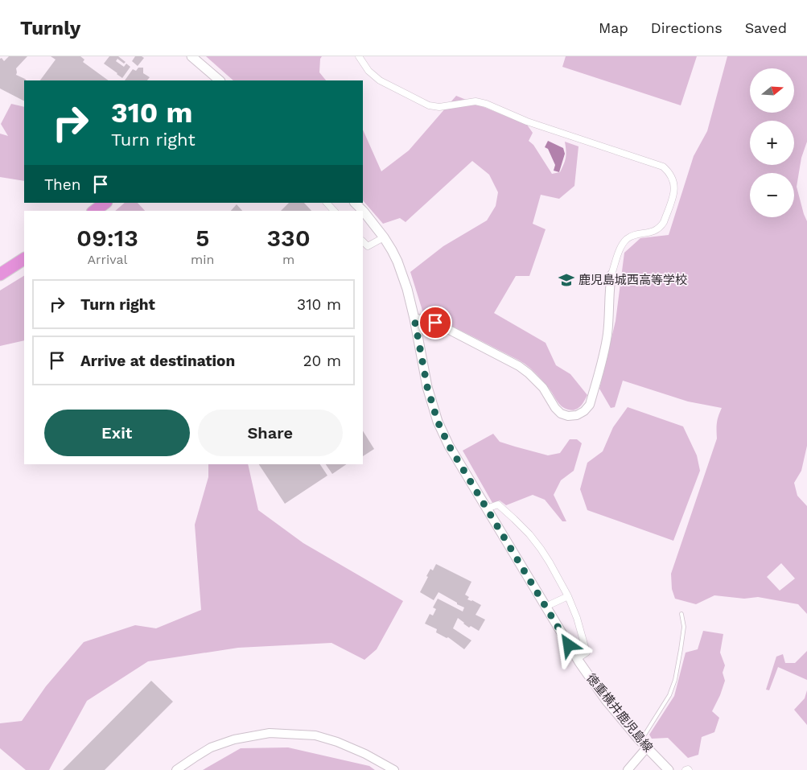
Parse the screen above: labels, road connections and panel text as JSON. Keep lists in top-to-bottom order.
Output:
{
  "streets": {
    "main road": ["徳重横井鹿児島線"]
  },
  "places": {
    "school or university": ["鹿児島城西高等学校"]
  },
  "north": "right",
  "page": {
    "header": "Turnly",
    "nav": ["Map", "Directions", "Saved"],
    "map_buttons": ["+", "−"],
    "turn": ["310 m", "Turn right"],
    "then": "Then",
    "eta": [
      "09:13",
      "Arrival",
      "5",
      "min",
      "330",
      "m"
    ],
    "list": [
      {
        "name": "Turn right",
        "value": "310 m"
      },
      {
        "name": "Arrive at destination",
        "value": "20 m"
      }
    ],
    "buttons": ["Exit", "Share"]
  }
}
